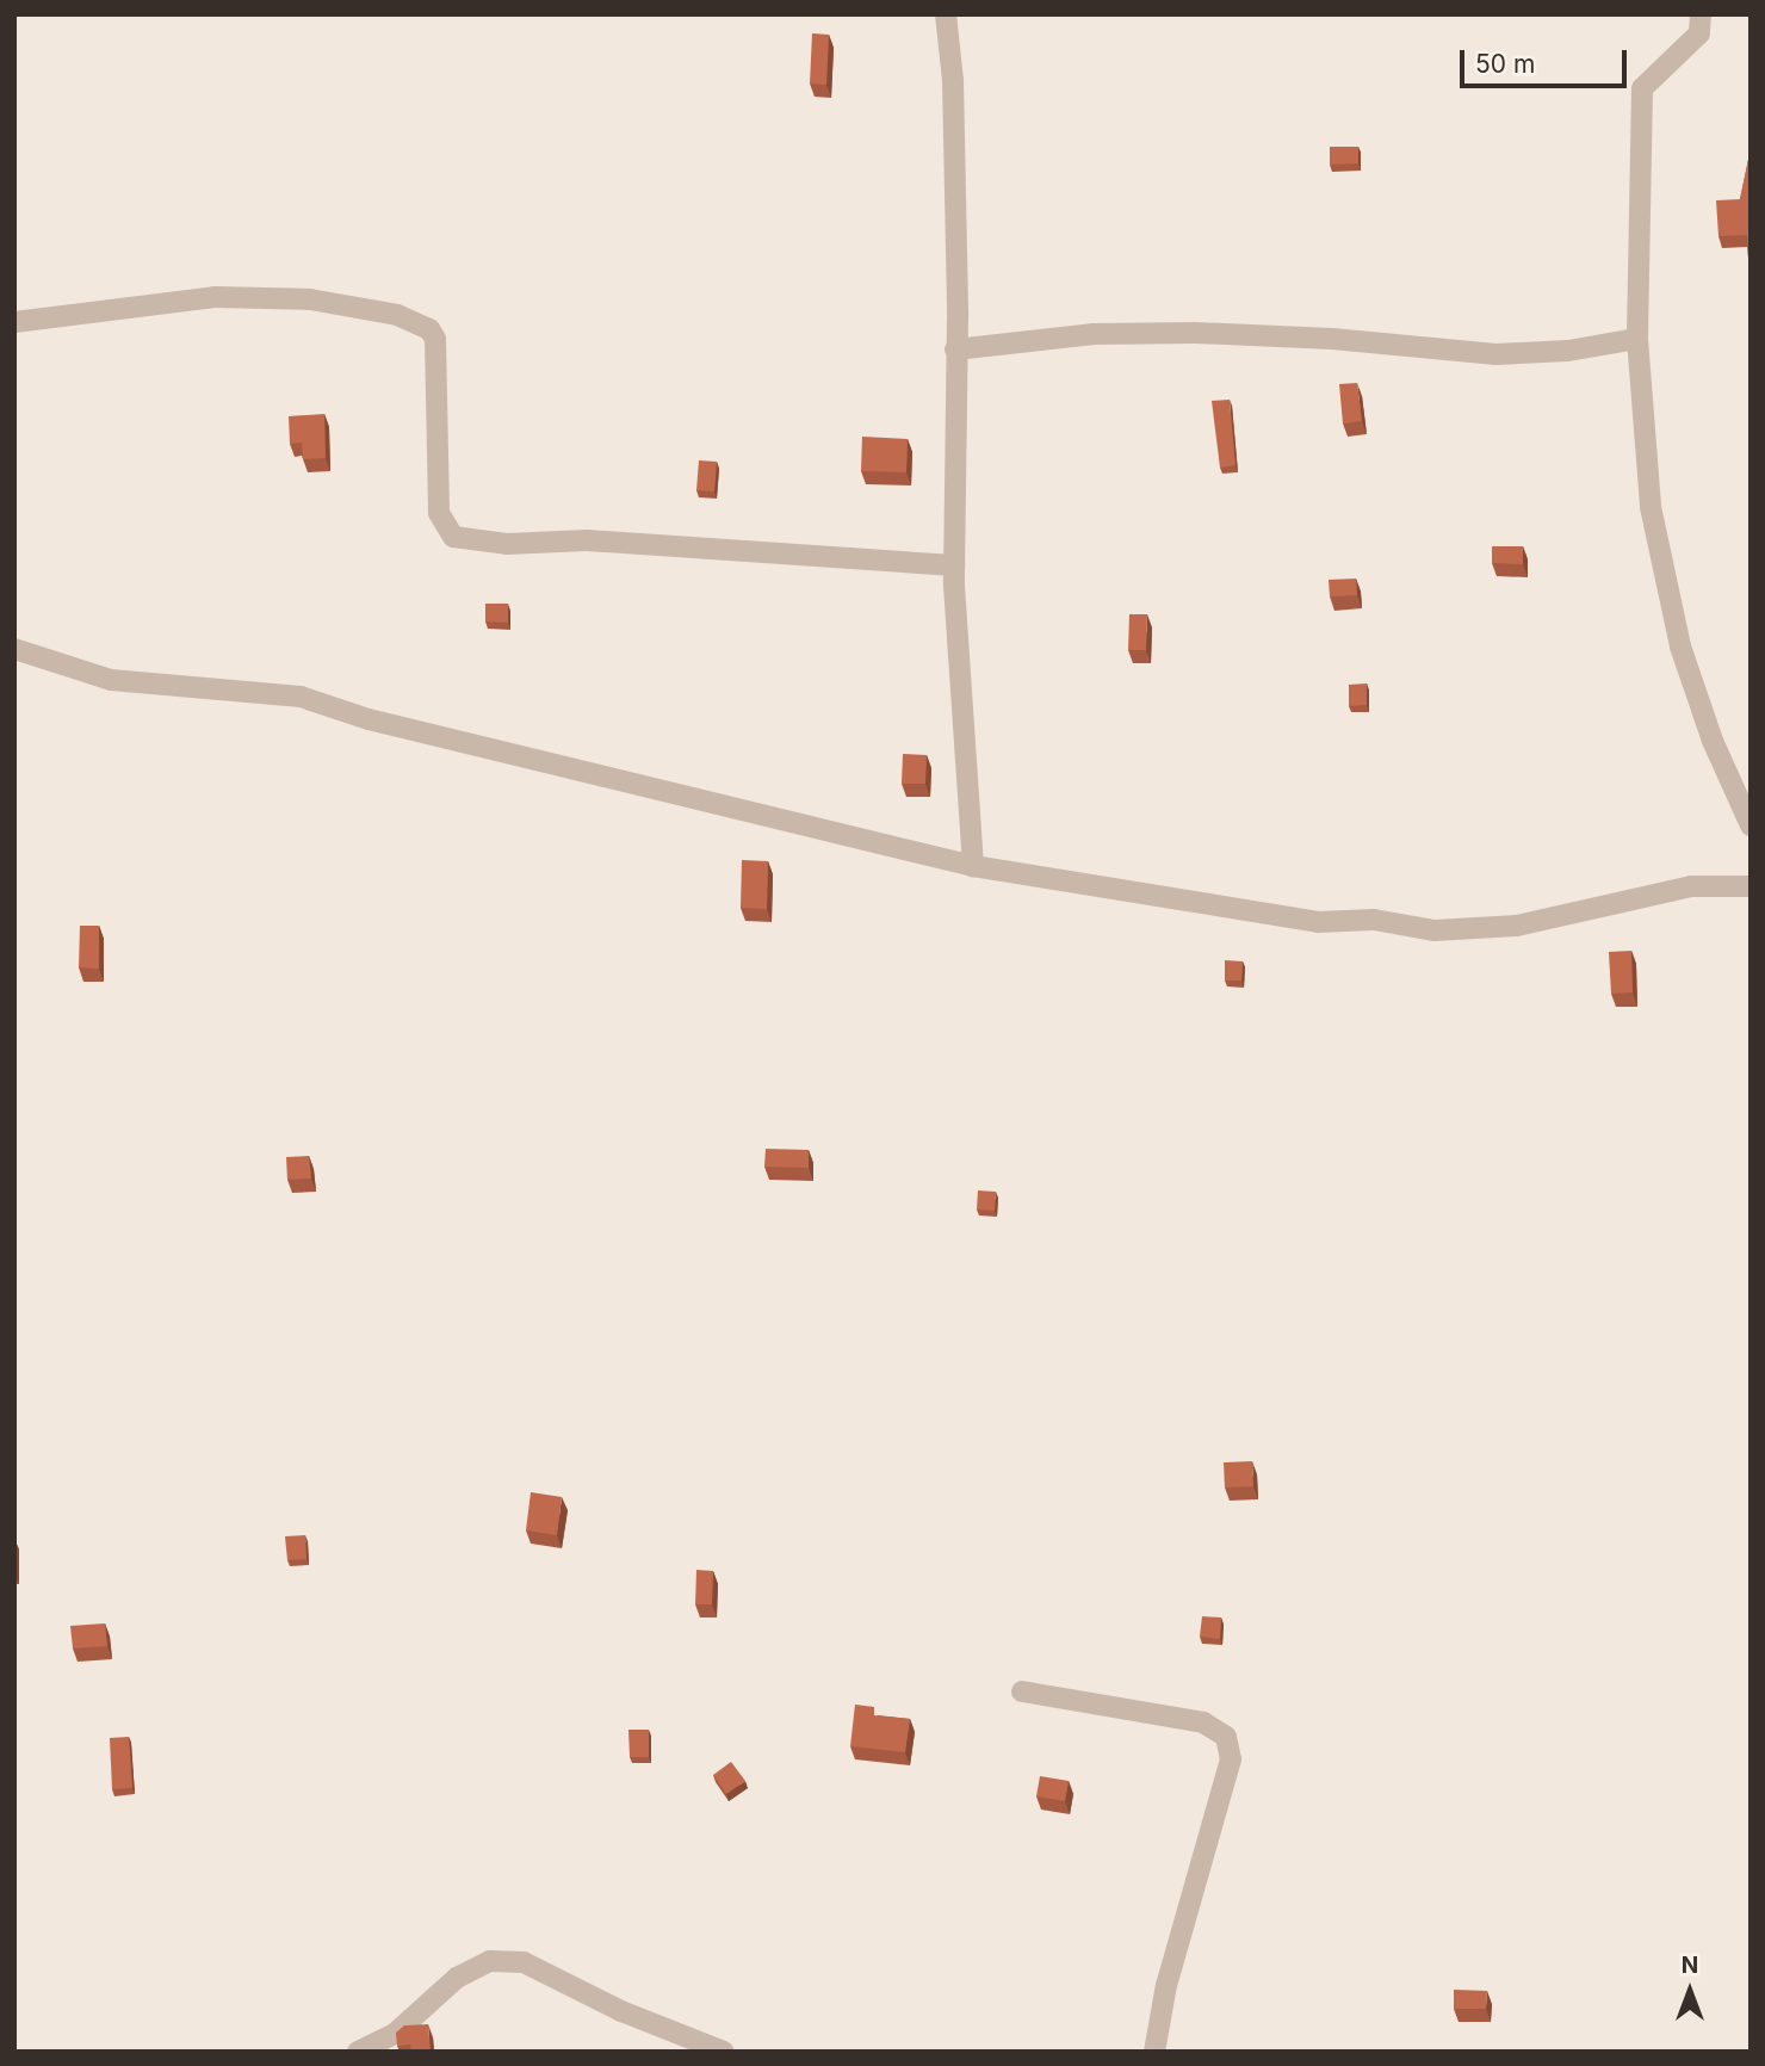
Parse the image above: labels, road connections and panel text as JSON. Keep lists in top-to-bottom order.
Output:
{
  "scale_bar": "50 m",
  "north": "top"
}
